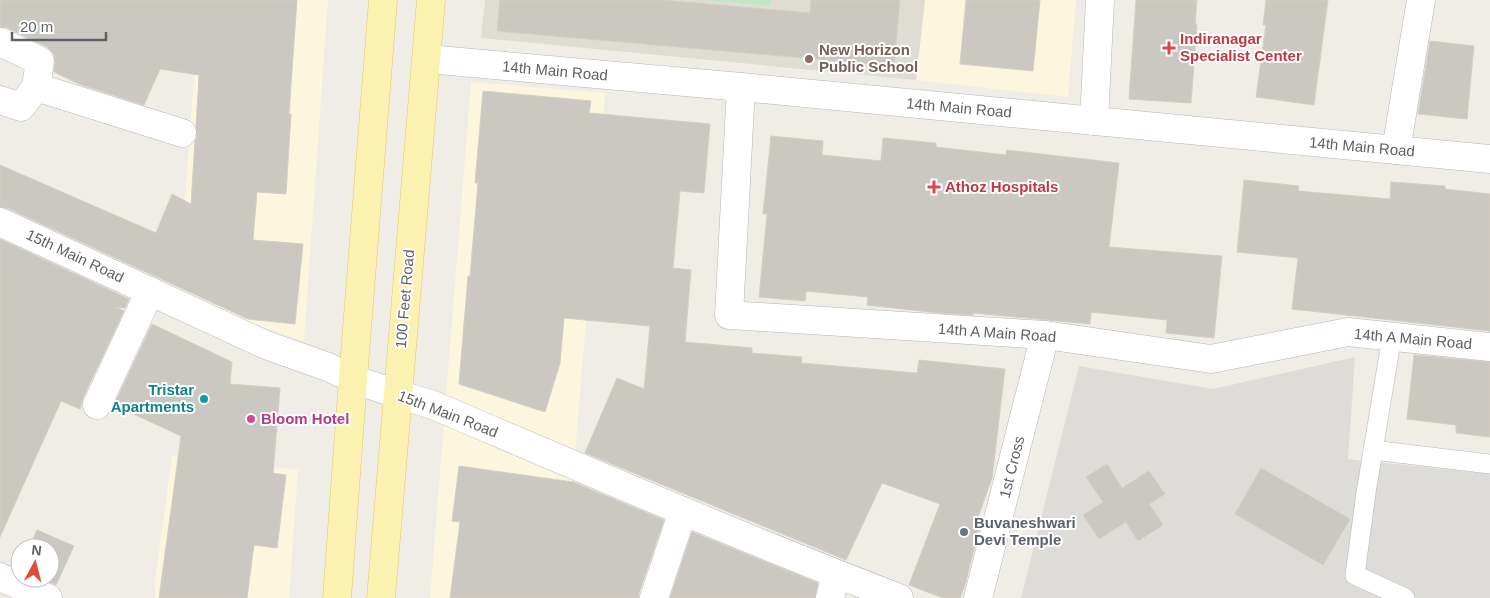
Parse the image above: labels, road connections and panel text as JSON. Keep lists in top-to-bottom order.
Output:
{
  "streets": {
    "main road": ["100 Feet Road"],
    "street": [
      "14th Main Road",
      "15th Main Road",
      "14th A Main Road",
      "1st Cross"
    ]
  },
  "crossings": [
    ["14th Main Road", "100 Feet Road"],
    ["14th Main Road", "14th A Main Road"],
    ["15th Main Road", "100 Feet Road"],
    ["14th A Main Road", "1st Cross"]
  ],
  "places": {
    "health": ["Indiranagar Specialist Center", "Athoz Hospitals"],
    "other": [
      "New Horizon Public School",
      "Tristar Apartments",
      "Bloom Hotel",
      "Buvaneshwari Devi Temple"
    ]
  },
  "scale_bar": "20 m",
  "north": "top"
}
